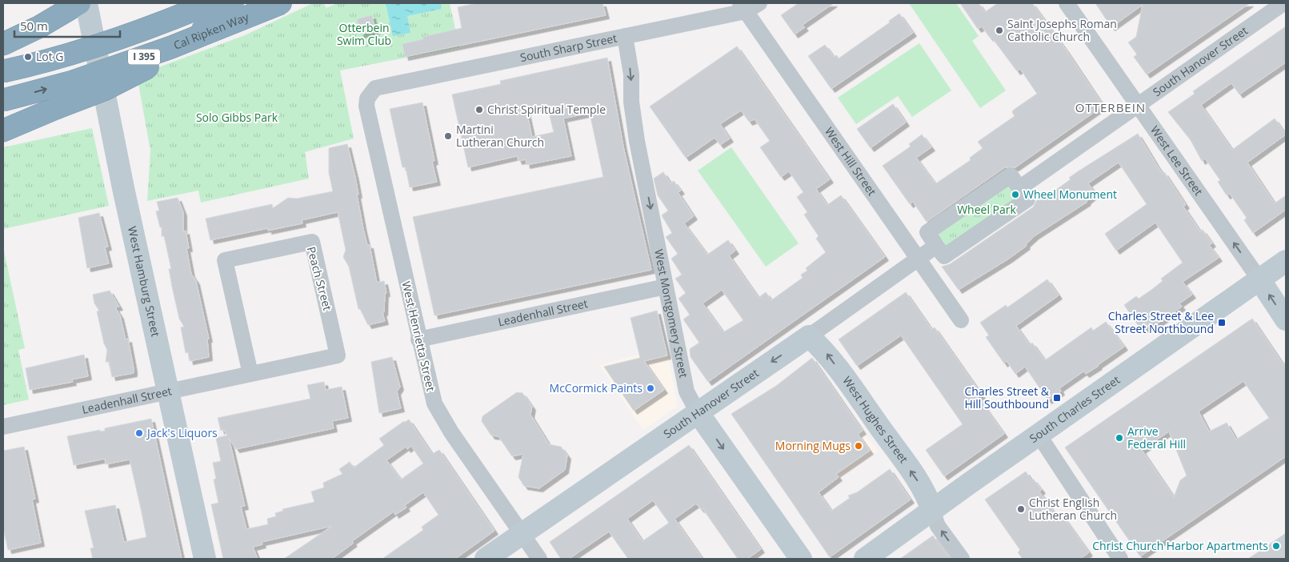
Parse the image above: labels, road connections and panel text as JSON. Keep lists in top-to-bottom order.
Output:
{
  "streets": {
    "highway": ["Cal Ripken Way", "I 395"],
    "main road": [
      "South Hanover Street",
      "West Hamburg Street",
      "West Montgomery Street",
      "South Charles Street",
      "West Hughes Street"
    ],
    "street": [
      "South Sharp Street",
      "West Lee Street",
      "West Hill Street",
      "Peach Street",
      "Leadenhall Street",
      "West Henrietta Street"
    ]
  },
  "crossings": [
    ["South Sharp Street", "West Hill Street"],
    ["South Sharp Street", "West Montgomery Street"],
    ["South Sharp Street", "West Henrietta Street"],
    ["South Hanover Street", "West Lee Street"],
    ["South Hanover Street", "West Hill Street"],
    ["South Hanover Street", "West Montgomery Street"],
    ["South Hanover Street", "West Henrietta Street"],
    ["South Hanover Street", "West Hughes Street"],
    ["West Lee Street", "South Charles Street"],
    ["Peach Street", "Leadenhall Street"],
    ["West Hamburg Street", "Leadenhall Street"],
    ["Leadenhall Street", "West Montgomery Street"],
    ["Leadenhall Street", "West Henrietta Street"],
    ["South Charles Street", "West Hughes Street"]
  ],
  "one_way": ["West Lee Street", "West Montgomery Street", "West Hughes Street"],
  "districts": ["OTTERBEIN"],
  "parks": ["Otterbein Swim Club", "Solo Gibbs Park", "Wheel Park"],
  "places": {
    "other": [
      "Saint Josephs Roman Catholic Church",
      "Lot G",
      "Christ Spiritual Temple",
      "Martini Lutheran Church",
      "Wheel Monument",
      "McCormick Paints",
      "Jack's Liquors",
      "Arrive Federal Hill",
      "Morning Mugs",
      "Christ English Lutheran Church",
      "Christ Church Harbor Apartments"
    ],
    "transit": ["Charles Street & Lee Street Northbound", "Charles Street & Hill Southbound"]
  },
  "scale_bar": "50 m"
}
